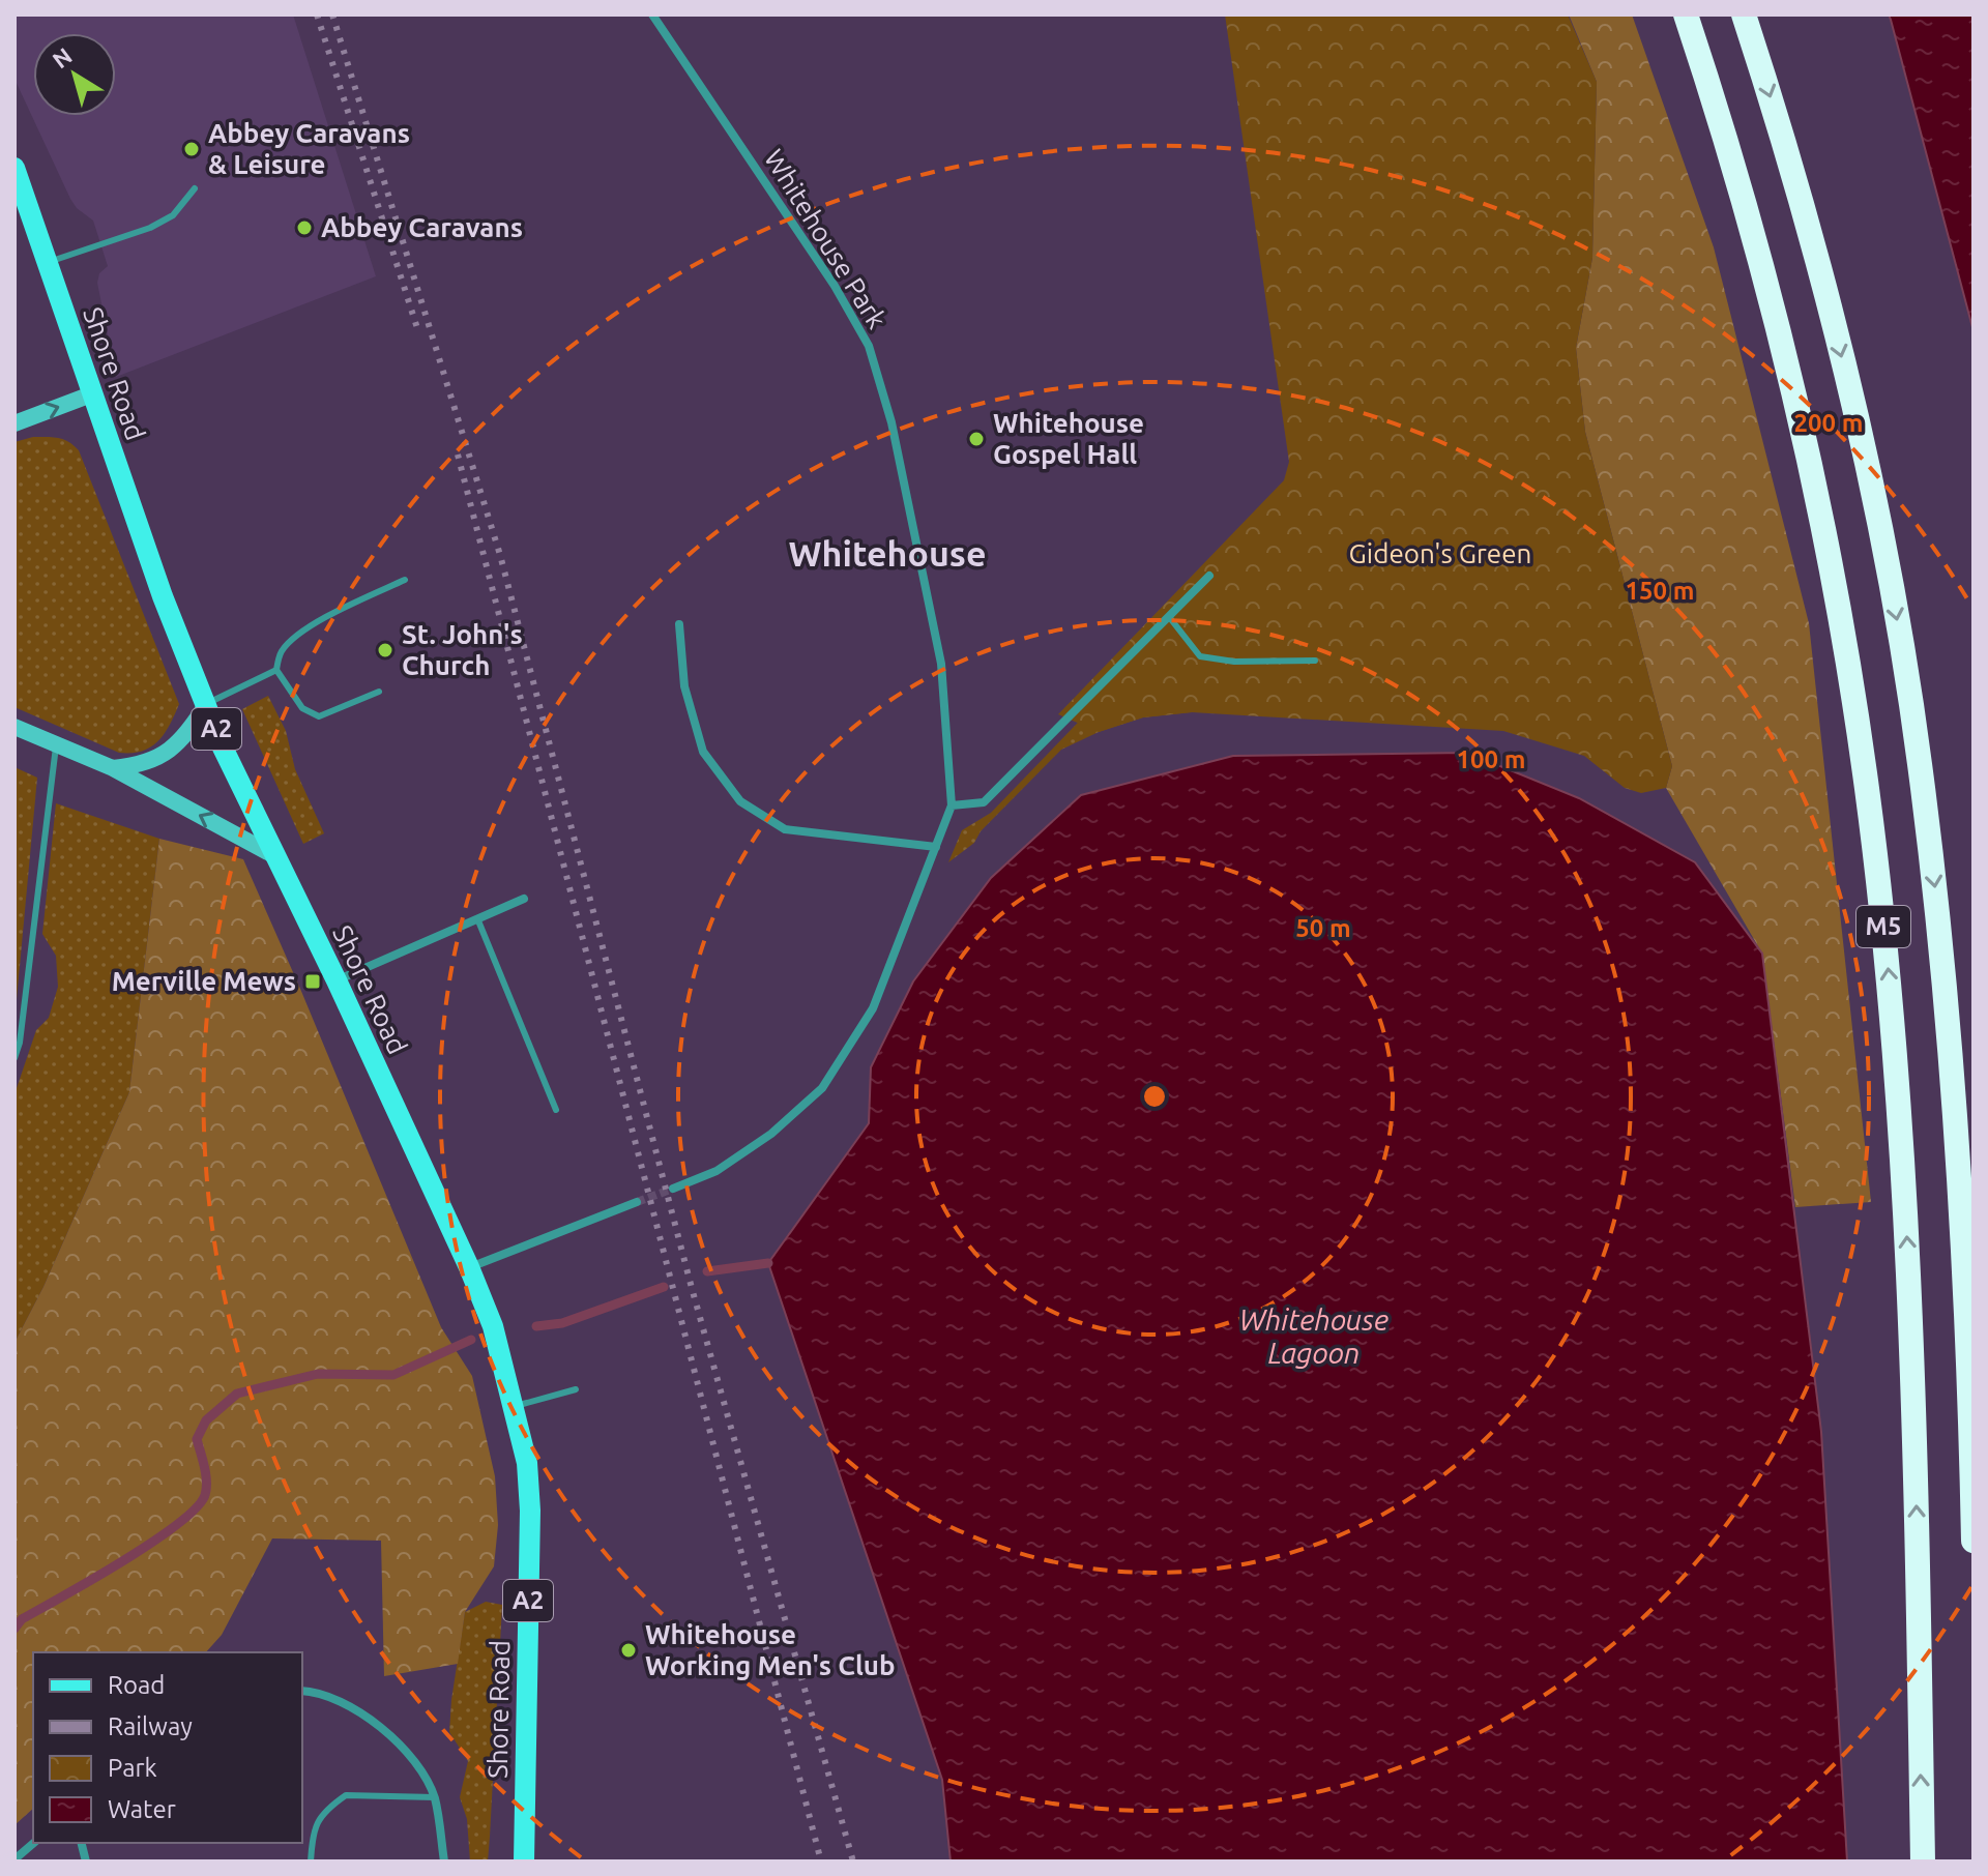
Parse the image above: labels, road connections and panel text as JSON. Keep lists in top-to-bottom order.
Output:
{
  "streets": {
    "highway": ["M5"],
    "main road": ["Shore Road", "A2"],
    "street": ["Whitehouse Park"]
  },
  "districts": ["Whitehouse"],
  "water": ["Whitehouse Lagoon"],
  "parks": ["Gideon's Green"],
  "places": {
    "other": [
      "Abbey Caravans & Leisure",
      "Abbey Caravans",
      "Whitehouse Gospel Hall",
      "St. John's Church",
      "Whitehouse Working Men's Club"
    ],
    "transit": ["Merville Mews"]
  },
  "legend": [
    "Road",
    "Railway",
    "Park",
    "Water"
  ],
  "north": "top left",
  "rings": [
    "200 m",
    "150 m",
    "100 m",
    "50 m"
  ]
}
